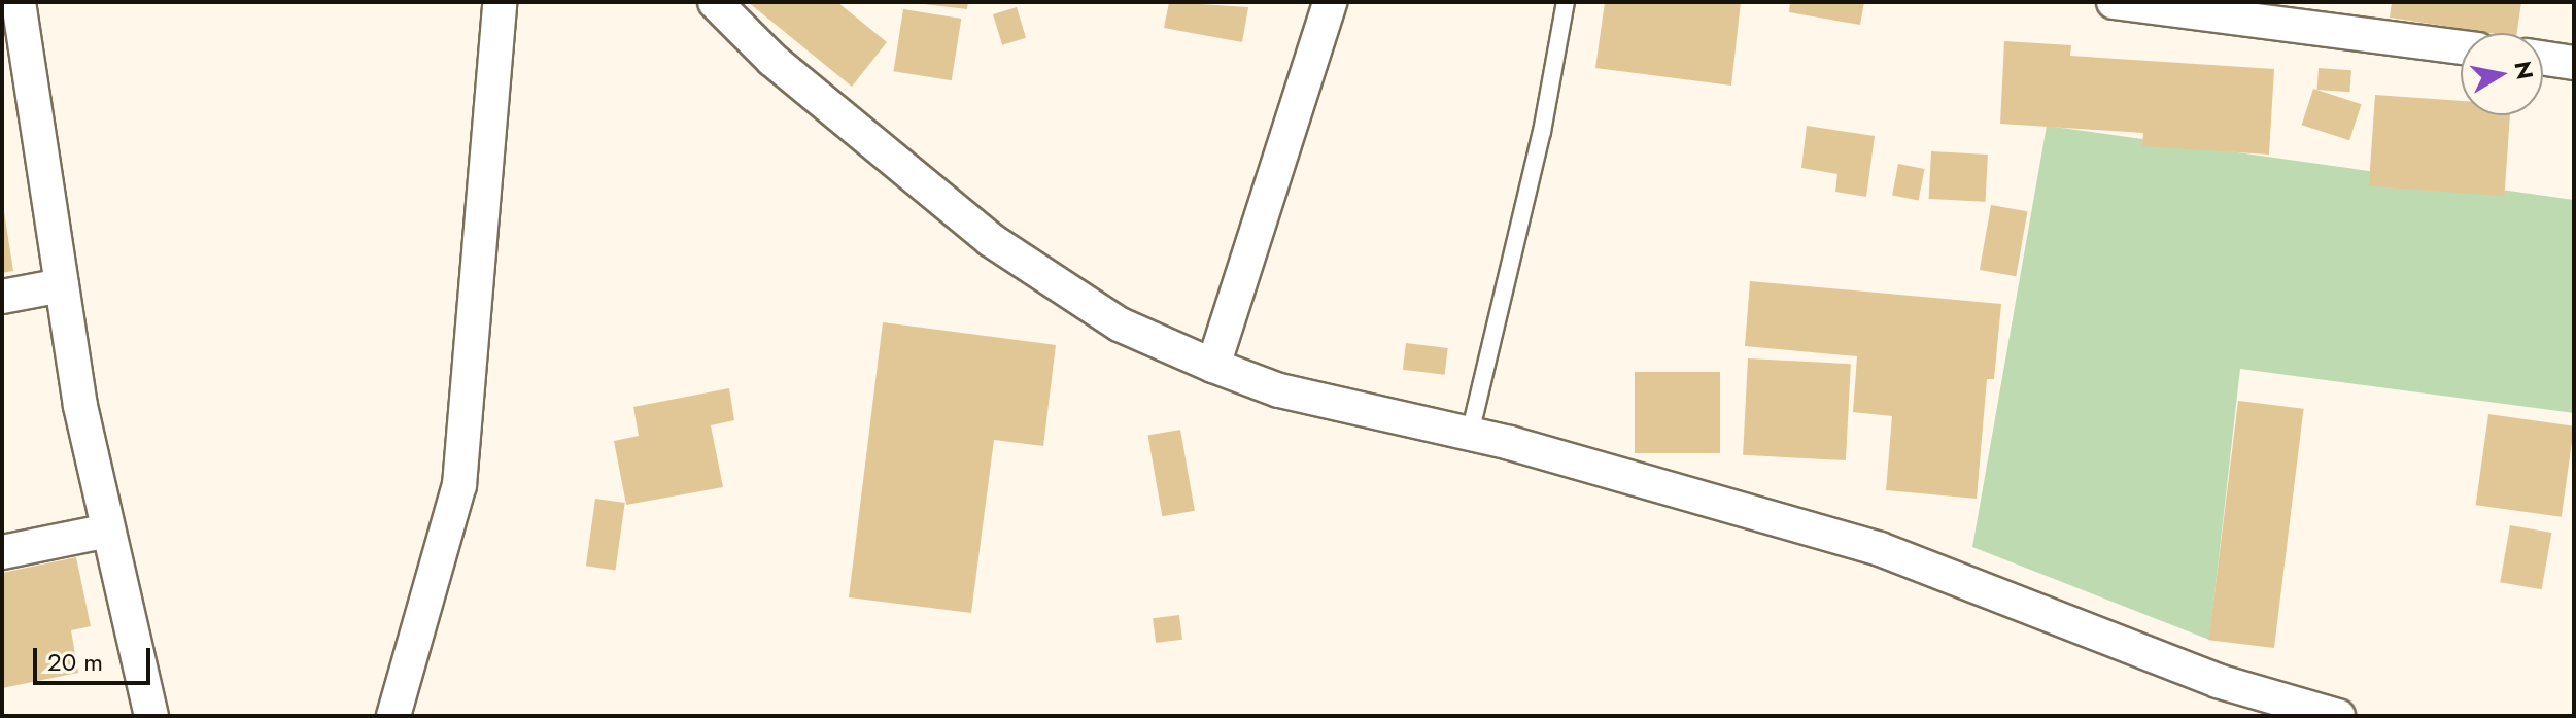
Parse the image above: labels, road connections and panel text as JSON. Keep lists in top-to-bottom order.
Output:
{
  "scale_bar": "20 m",
  "north": "right"
}
